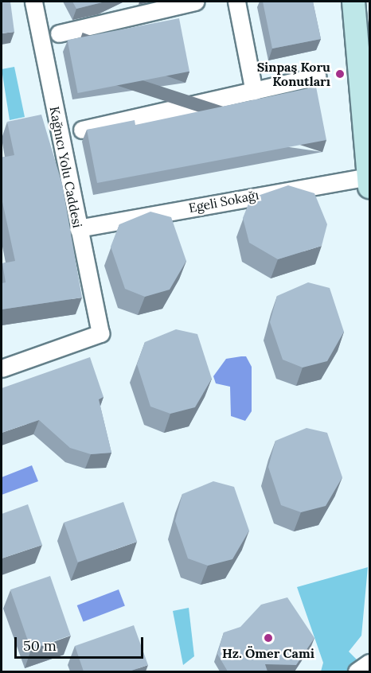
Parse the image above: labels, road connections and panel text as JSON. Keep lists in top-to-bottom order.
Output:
{
  "streets": {
    "street": ["Kağnıcı Yolu Caddesi", "Egeli Sokağı"]
  },
  "crossings": [
    ["Kağnıcı Yolu Caddesi", "Egeli Sokağı"]
  ],
  "places": ["Sinpaş Koru Konutları", "Hz. Ömer Cami"],
  "scale_bar": "50 m"
}
